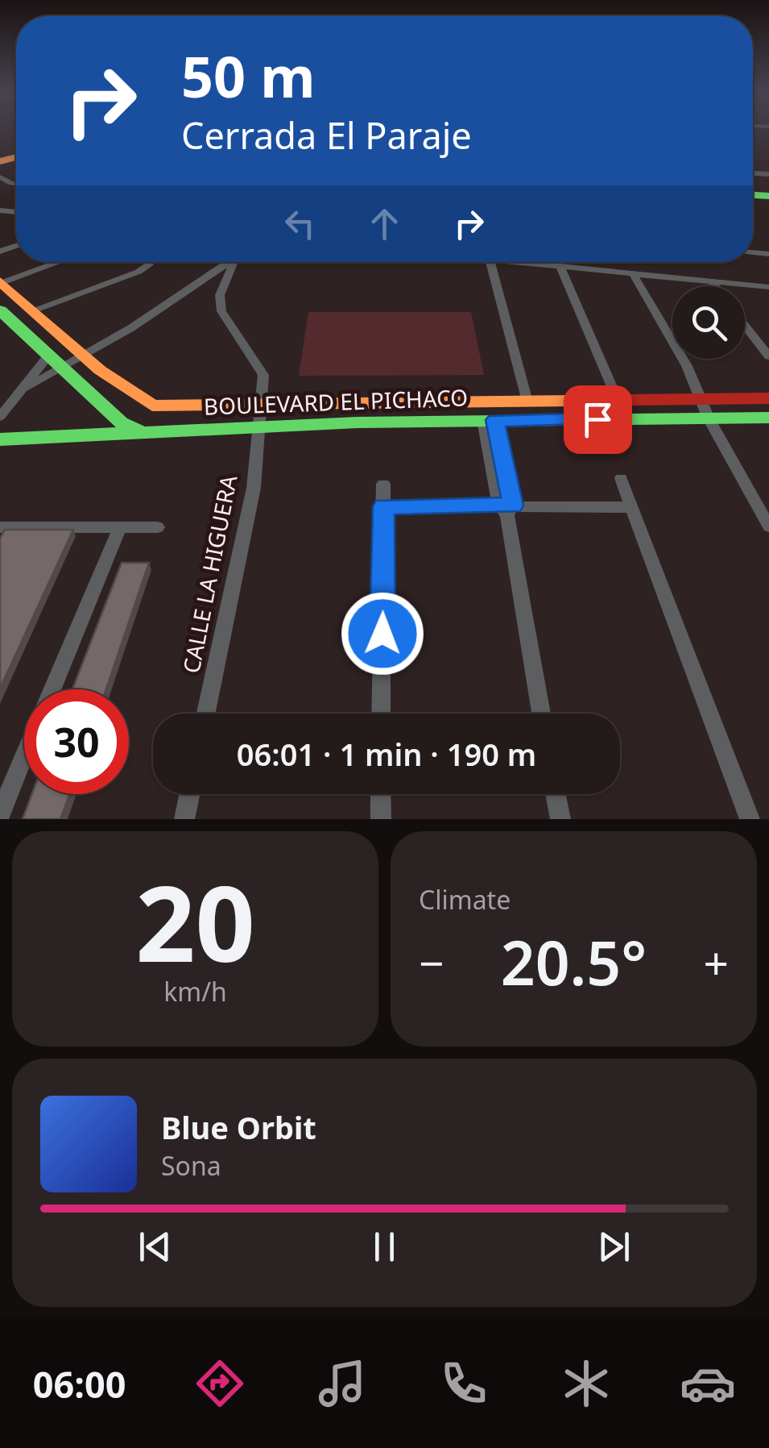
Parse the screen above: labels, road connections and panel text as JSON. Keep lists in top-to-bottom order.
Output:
{
  "streets": {
    "street": ["BOULEVARD EL PICHACO", "CALLE LA HIGUERA"]
  },
  "crossings": [
    ["BOULEVARD EL PICHACO", "CALLE LA HIGUERA"]
  ],
  "page": {
    "turn": ["50 m", "Cerrada El Paraje"],
    "limit": "30",
    "trip": "06:01 · 1 min · 190 m",
    "tile": [
      ["20", "km/h"],
      "Climate"
    ],
    "heat": ["−", "20.5°", "+"],
    "song": ["Blue Orbit", "Sona"],
    "tabs": "06:00"
  }
}
